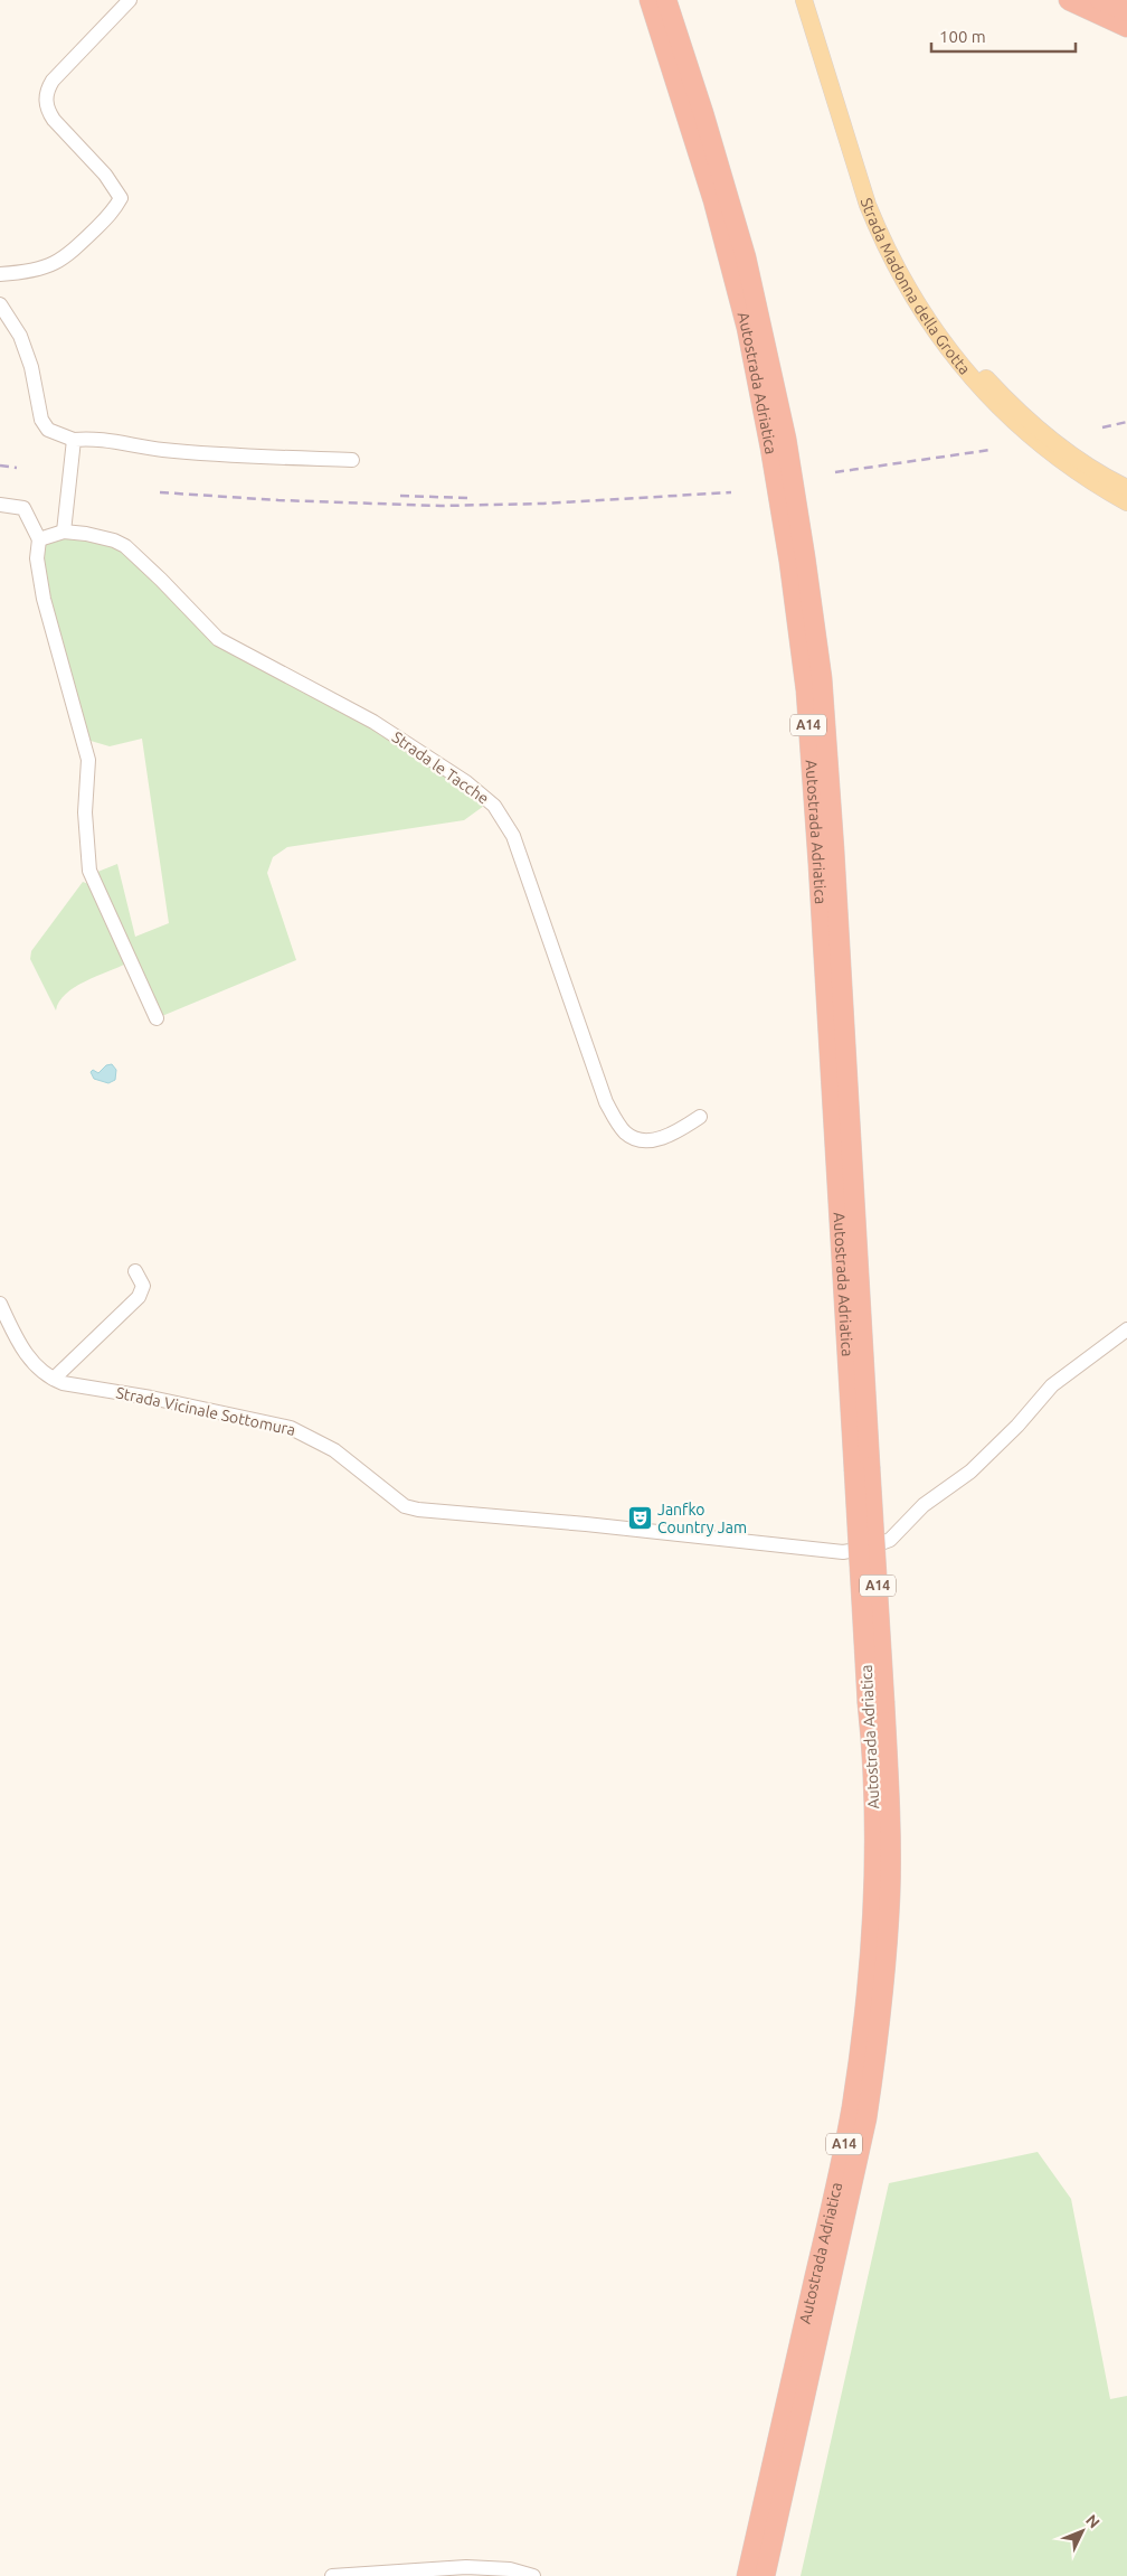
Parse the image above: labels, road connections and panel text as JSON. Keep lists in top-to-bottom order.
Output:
{
  "streets": {
    "highway": ["Autostrada Adriatica", "A14"],
    "main road": ["Strada Madonna della Grotta"],
    "street": ["Strada le Tacche", "Strada Vicinale Sottomura"]
  },
  "places": {
    "theatre": ["Janfko Country Jam"]
  },
  "scale_bar": "100 m",
  "north": "top right"
}
